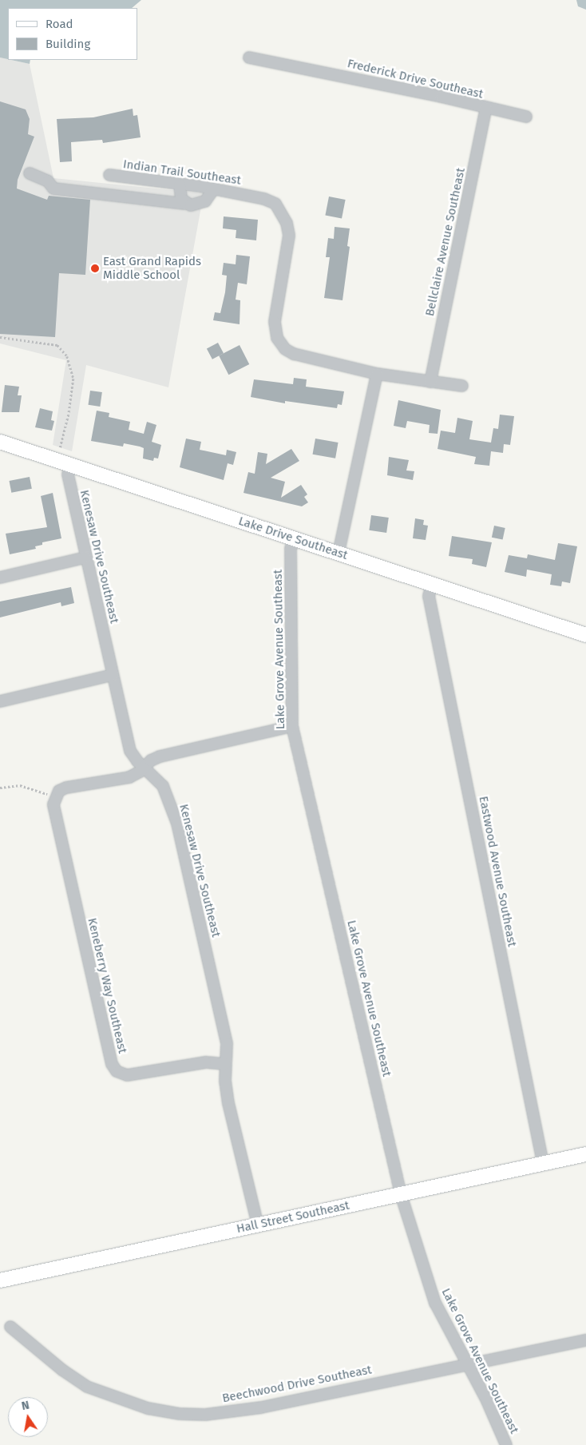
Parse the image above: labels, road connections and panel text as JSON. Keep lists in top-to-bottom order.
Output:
{
  "streets": {
    "main road": ["Lake Drive Southeast", "Hall Street Southeast"],
    "street": [
      "Frederick Drive Southeast",
      "Indian Trail Southeast",
      "Bellclaire Avenue Southeast",
      "Kenesaw Drive Southeast",
      "Lake Grove Avenue Southeast",
      "Eastwood Avenue Southeast",
      "Keneberry Way Southeast",
      "Beechwood Drive Southeast"
    ]
  },
  "crossings": [
    ["Frederick Drive Southeast", "Bellclaire Avenue Southeast"],
    ["Indian Trail Southeast", "Bellclaire Avenue Southeast"],
    ["Lake Drive Southeast", "Kenesaw Drive Southeast"],
    ["Lake Drive Southeast", "Lake Grove Avenue Southeast"],
    ["Lake Drive Southeast", "Eastwood Avenue Southeast"],
    ["Kenesaw Drive Southeast", "Keneberry Way Southeast"],
    ["Kenesaw Drive Southeast", "Hall Street Southeast"],
    ["Lake Grove Avenue Southeast", "Hall Street Southeast"],
    ["Lake Grove Avenue Southeast", "Beechwood Drive Southeast"],
    ["Eastwood Avenue Southeast", "Hall Street Southeast"]
  ],
  "places": ["East Grand Rapids Middle School"],
  "legend": ["Road", "Building"],
  "north": "top"
}
